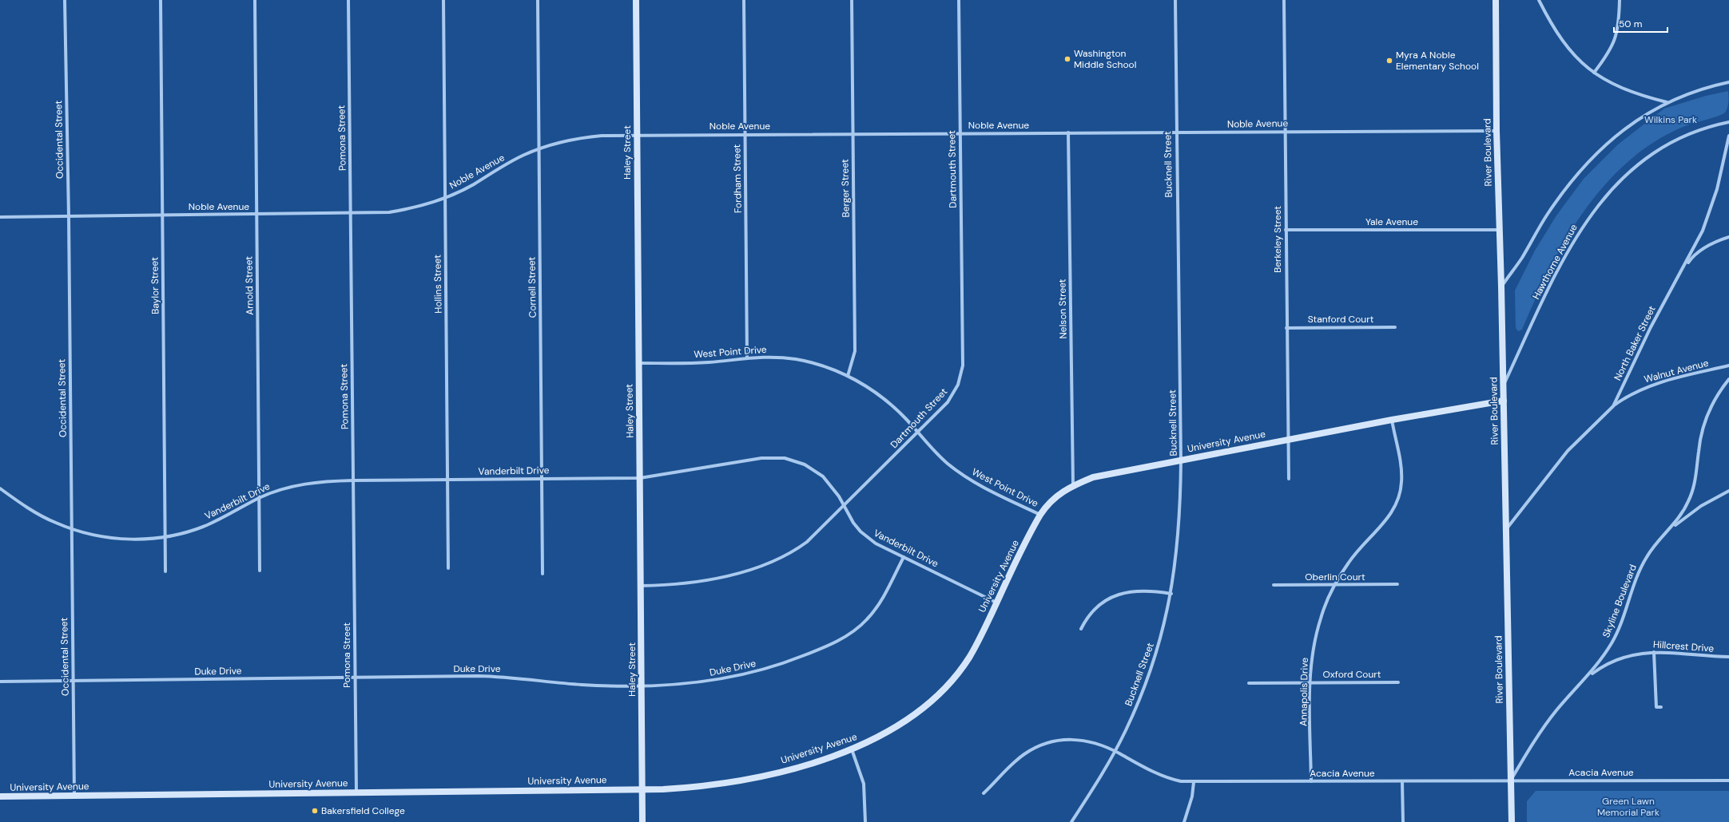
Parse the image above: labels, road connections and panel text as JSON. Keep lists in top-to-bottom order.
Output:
{
  "streets": {
    "street": [
      "Noble Avenue",
      "Pomona Street",
      "Occidental Street",
      "Haley Street",
      "River Boulevard",
      "Bucknell Street",
      "Dartmouth Street",
      "Fordham Street",
      "Berger Street",
      "Yale Avenue",
      "Berkeley Street",
      "Hawthorne Avenue",
      "Hollins Street",
      "Baylor Street",
      "Arnold Street",
      "Cornell Street",
      "Nelson Street",
      "Stanford Court",
      "North Baker Street",
      "West Point Drive",
      "Walnut Avenue",
      "University Avenue",
      "Vanderbilt Drive",
      "Oberlin Court",
      "Skyline Boulevard",
      "Hillcrest Drive",
      "Duke Drive",
      "Oxford Court",
      "Annapolis Drive",
      "Acacia Avenue"
    ]
  },
  "crossings": [
    ["Noble Avenue", "Pomona Street"],
    ["Noble Avenue", "Occidental Street"],
    ["Noble Avenue", "Haley Street"],
    ["Noble Avenue", "River Boulevard"],
    ["Noble Avenue", "Bucknell Street"],
    ["Noble Avenue", "Dartmouth Street"],
    ["Noble Avenue", "Fordham Street"],
    ["Noble Avenue", "Berger Street"],
    ["Noble Avenue", "Berkeley Street"],
    ["Noble Avenue", "Hollins Street"],
    ["Noble Avenue", "Baylor Street"],
    ["Noble Avenue", "Arnold Street"],
    ["Noble Avenue", "Cornell Street"],
    ["Noble Avenue", "Nelson Street"],
    ["Pomona Street", "University Avenue"],
    ["Pomona Street", "Vanderbilt Drive"],
    ["Pomona Street", "Duke Drive"],
    ["Occidental Street", "University Avenue"],
    ["Occidental Street", "Vanderbilt Drive"],
    ["Occidental Street", "Duke Drive"],
    ["Haley Street", "Dartmouth Street"],
    ["Haley Street", "West Point Drive"],
    ["Haley Street", "University Avenue"],
    ["Haley Street", "Vanderbilt Drive"],
    ["Haley Street", "Duke Drive"],
    ["River Boulevard", "Yale Avenue"],
    ["River Boulevard", "Hawthorne Avenue"],
    ["River Boulevard", "North Baker Street"],
    ["River Boulevard", "University Avenue"],
    ["River Boulevard", "Skyline Boulevard"],
    ["River Boulevard", "Acacia Avenue"],
    ["Bucknell Street", "University Avenue"],
    ["Bucknell Street", "Acacia Avenue"],
    ["Dartmouth Street", "West Point Drive"],
    ["Dartmouth Street", "Vanderbilt Drive"],
    ["Fordham Street", "West Point Drive"],
    ["Berger Street", "West Point Drive"],
    ["Yale Avenue", "Berkeley Street"],
    ["Berkeley Street", "Stanford Court"],
    ["Berkeley Street", "University Avenue"],
    ["Hollins Street", "Vanderbilt Drive"],
    ["Baylor Street", "Vanderbilt Drive"],
    ["Arnold Street", "Vanderbilt Drive"],
    ["Cornell Street", "Vanderbilt Drive"],
    ["Nelson Street", "University Avenue"],
    ["North Baker Street", "Walnut Avenue"],
    ["West Point Drive", "University Avenue"],
    ["University Avenue", "Vanderbilt Drive"],
    ["University Avenue", "Annapolis Drive"],
    ["Vanderbilt Drive", "Duke Drive"],
    ["Oberlin Court", "Annapolis Drive"],
    ["Skyline Boulevard", "Hillcrest Drive"],
    ["Skyline Boulevard", "Acacia Avenue"],
    ["Oxford Court", "Annapolis Drive"],
    ["Annapolis Drive", "Acacia Avenue"]
  ],
  "parks": ["Wilkins Park", "Green Lawn Memorial Park"],
  "places": ["Washington Middle School", "Myra A Noble Elementary School", "Bakersfield College"],
  "scale_bar": "50 m"
}
